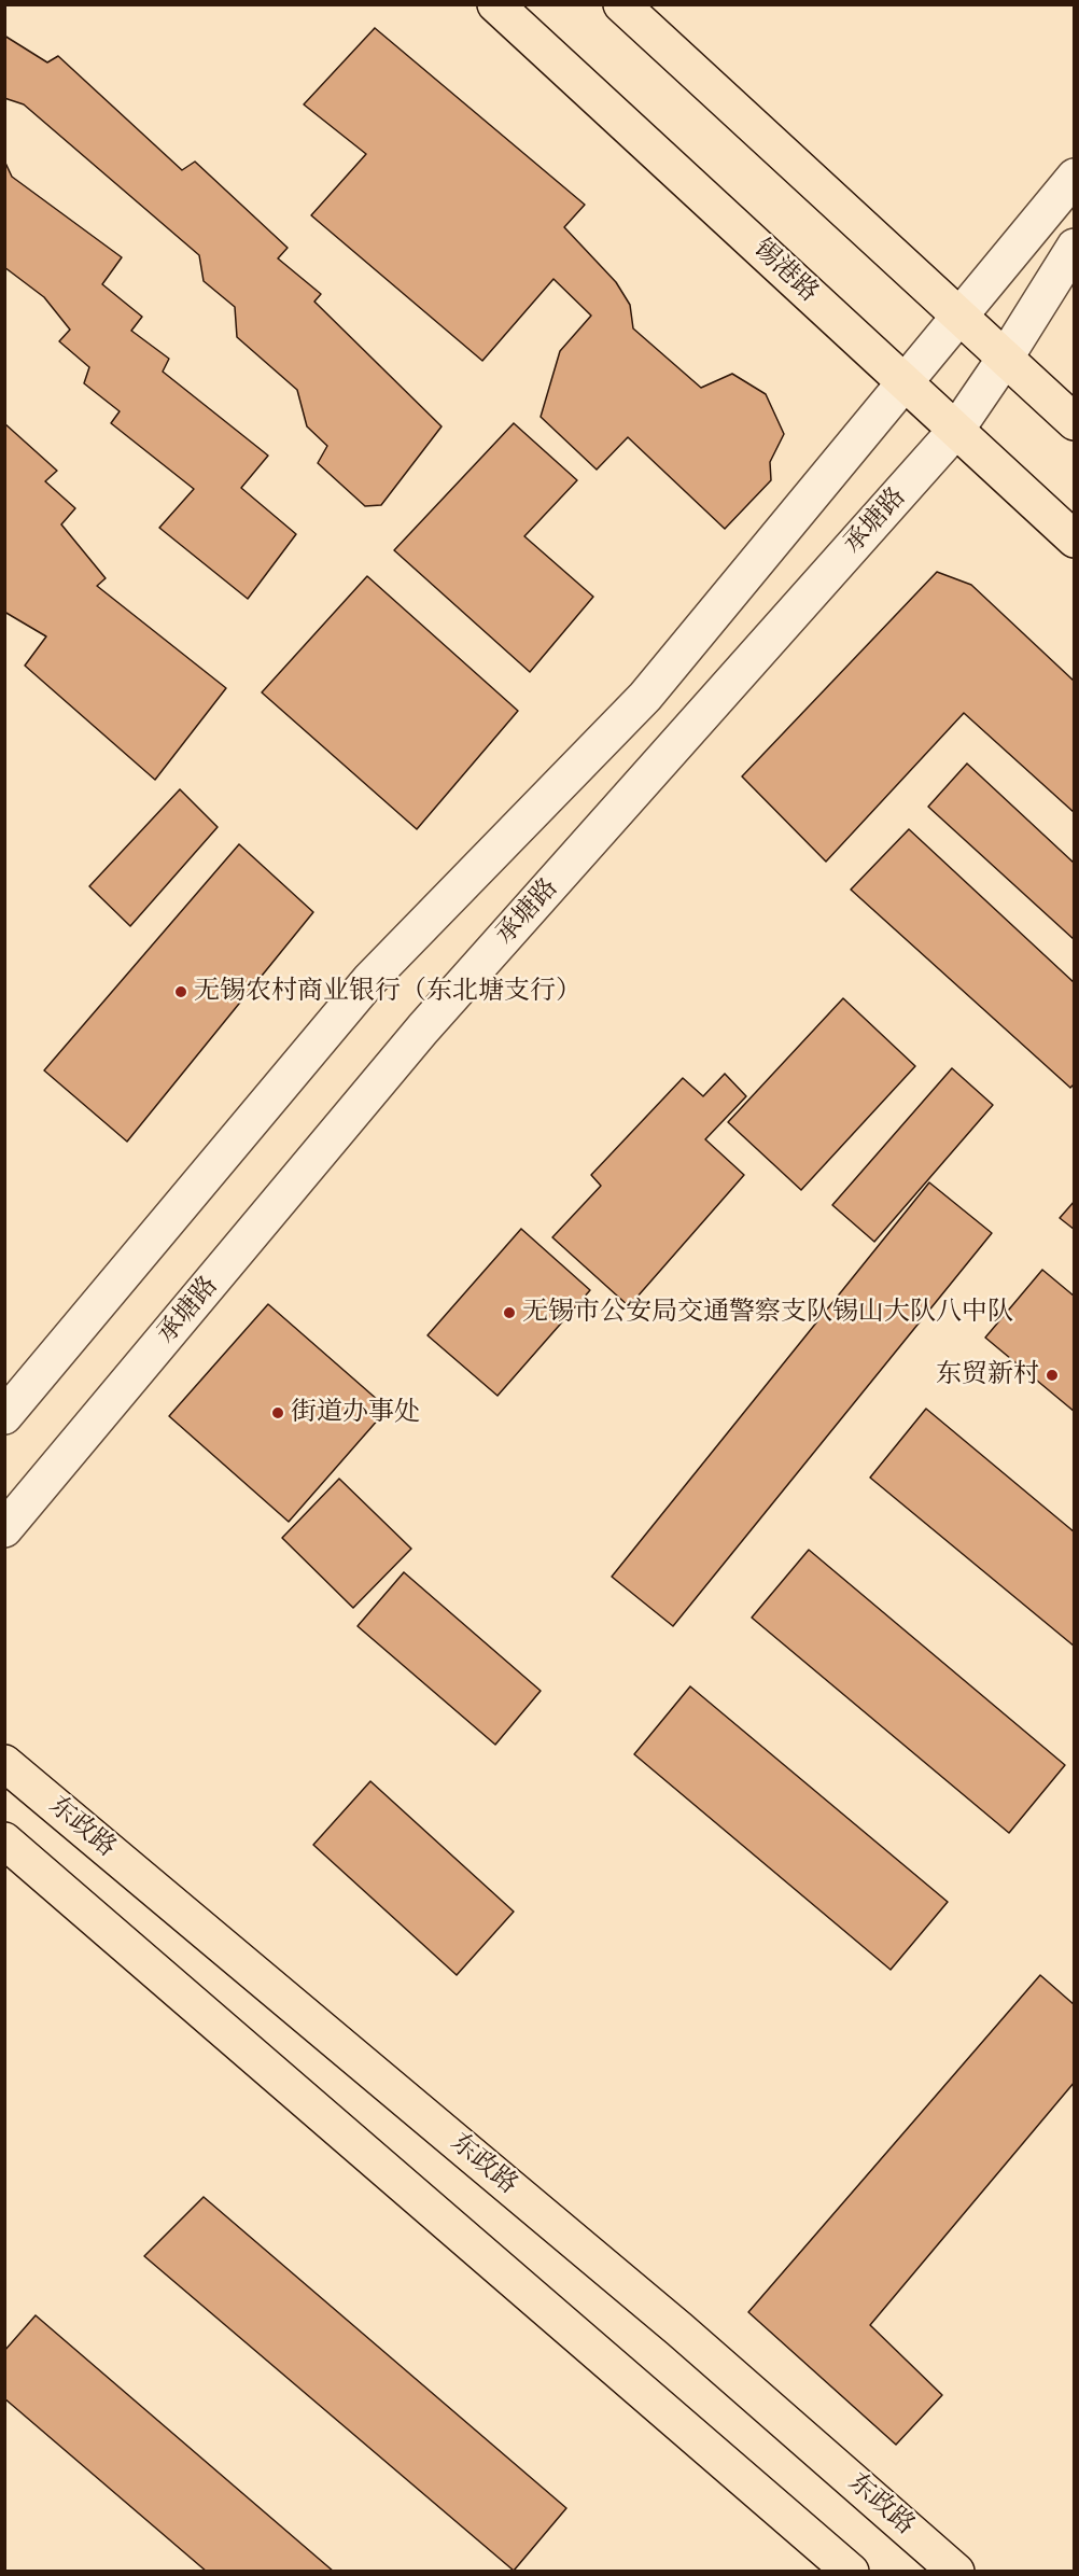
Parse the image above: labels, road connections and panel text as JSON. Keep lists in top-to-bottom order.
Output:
{
  "streets": {
    "main road": ["锡港路", "东政路"],
    "street": ["承塘路"]
  },
  "crossings": [
    ["锡港路", "承塘路"]
  ],
  "places": [
    "无锡农村商业银行（东北塘支行）",
    "无锡市公安局交通警察支队锡山大队八中队",
    "东贸新村",
    "街道办事处"
  ]
}
